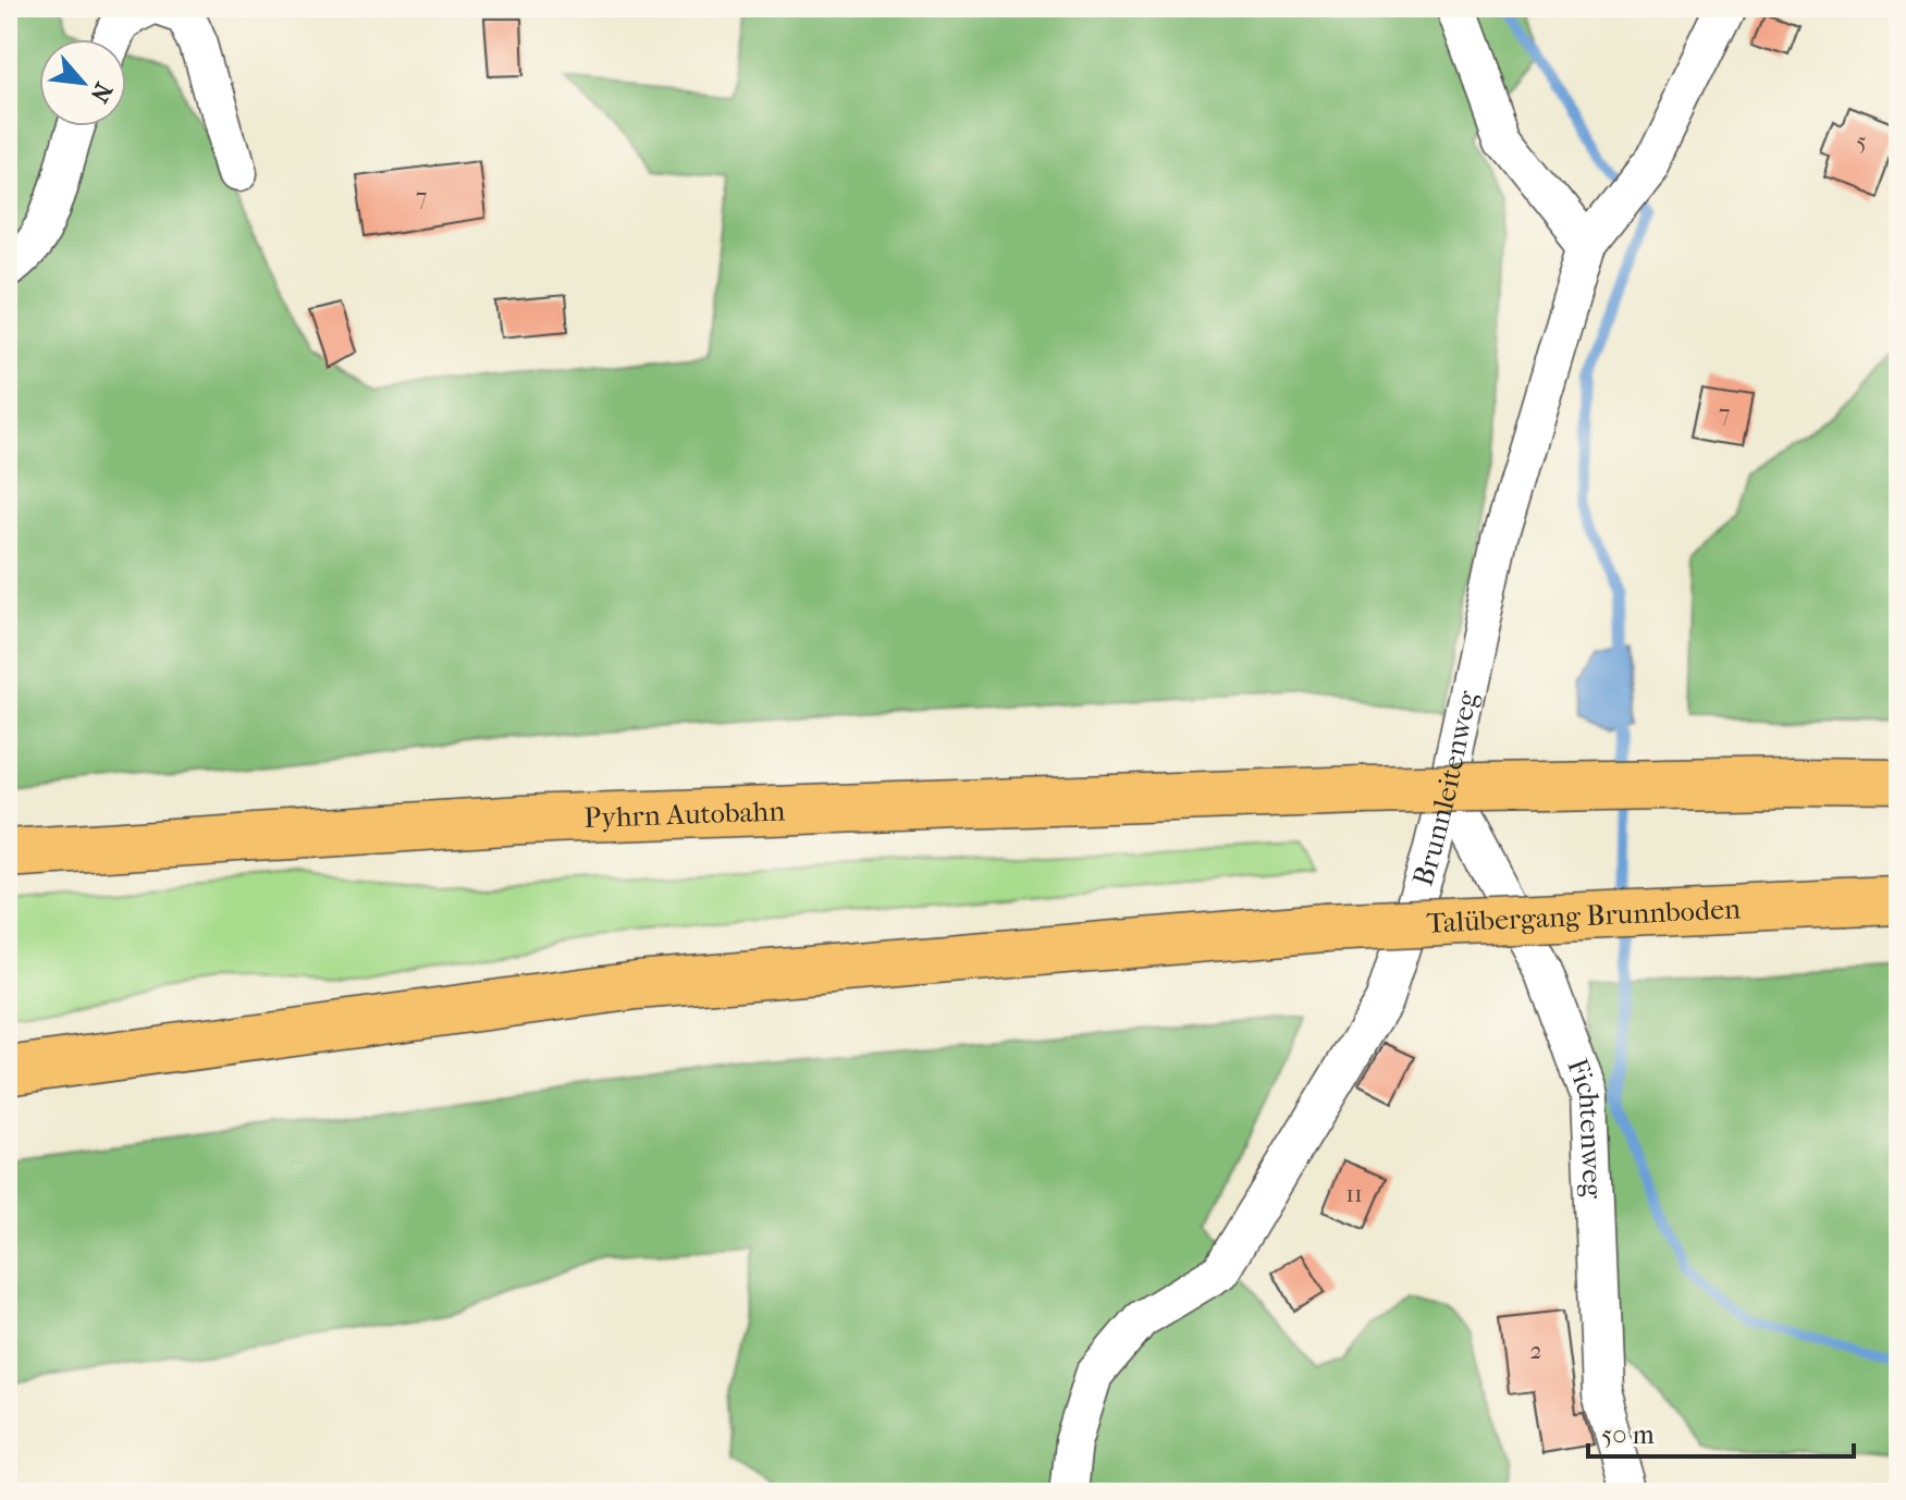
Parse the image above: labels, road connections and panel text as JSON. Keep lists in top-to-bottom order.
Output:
{
  "streets": {
    "highway": ["Pyhrn Autobahn", "Talübergang Brunnboden"],
    "street": ["Brunnleitenweg", "Fichtenweg"]
  },
  "crossings": [
    ["Brunnleitenweg", "Fichtenweg"]
  ],
  "house_numbers": [
    "5",
    "7",
    "7",
    "11",
    "2"
  ],
  "scale_bar": "50 m",
  "north": "bottom right"
}
